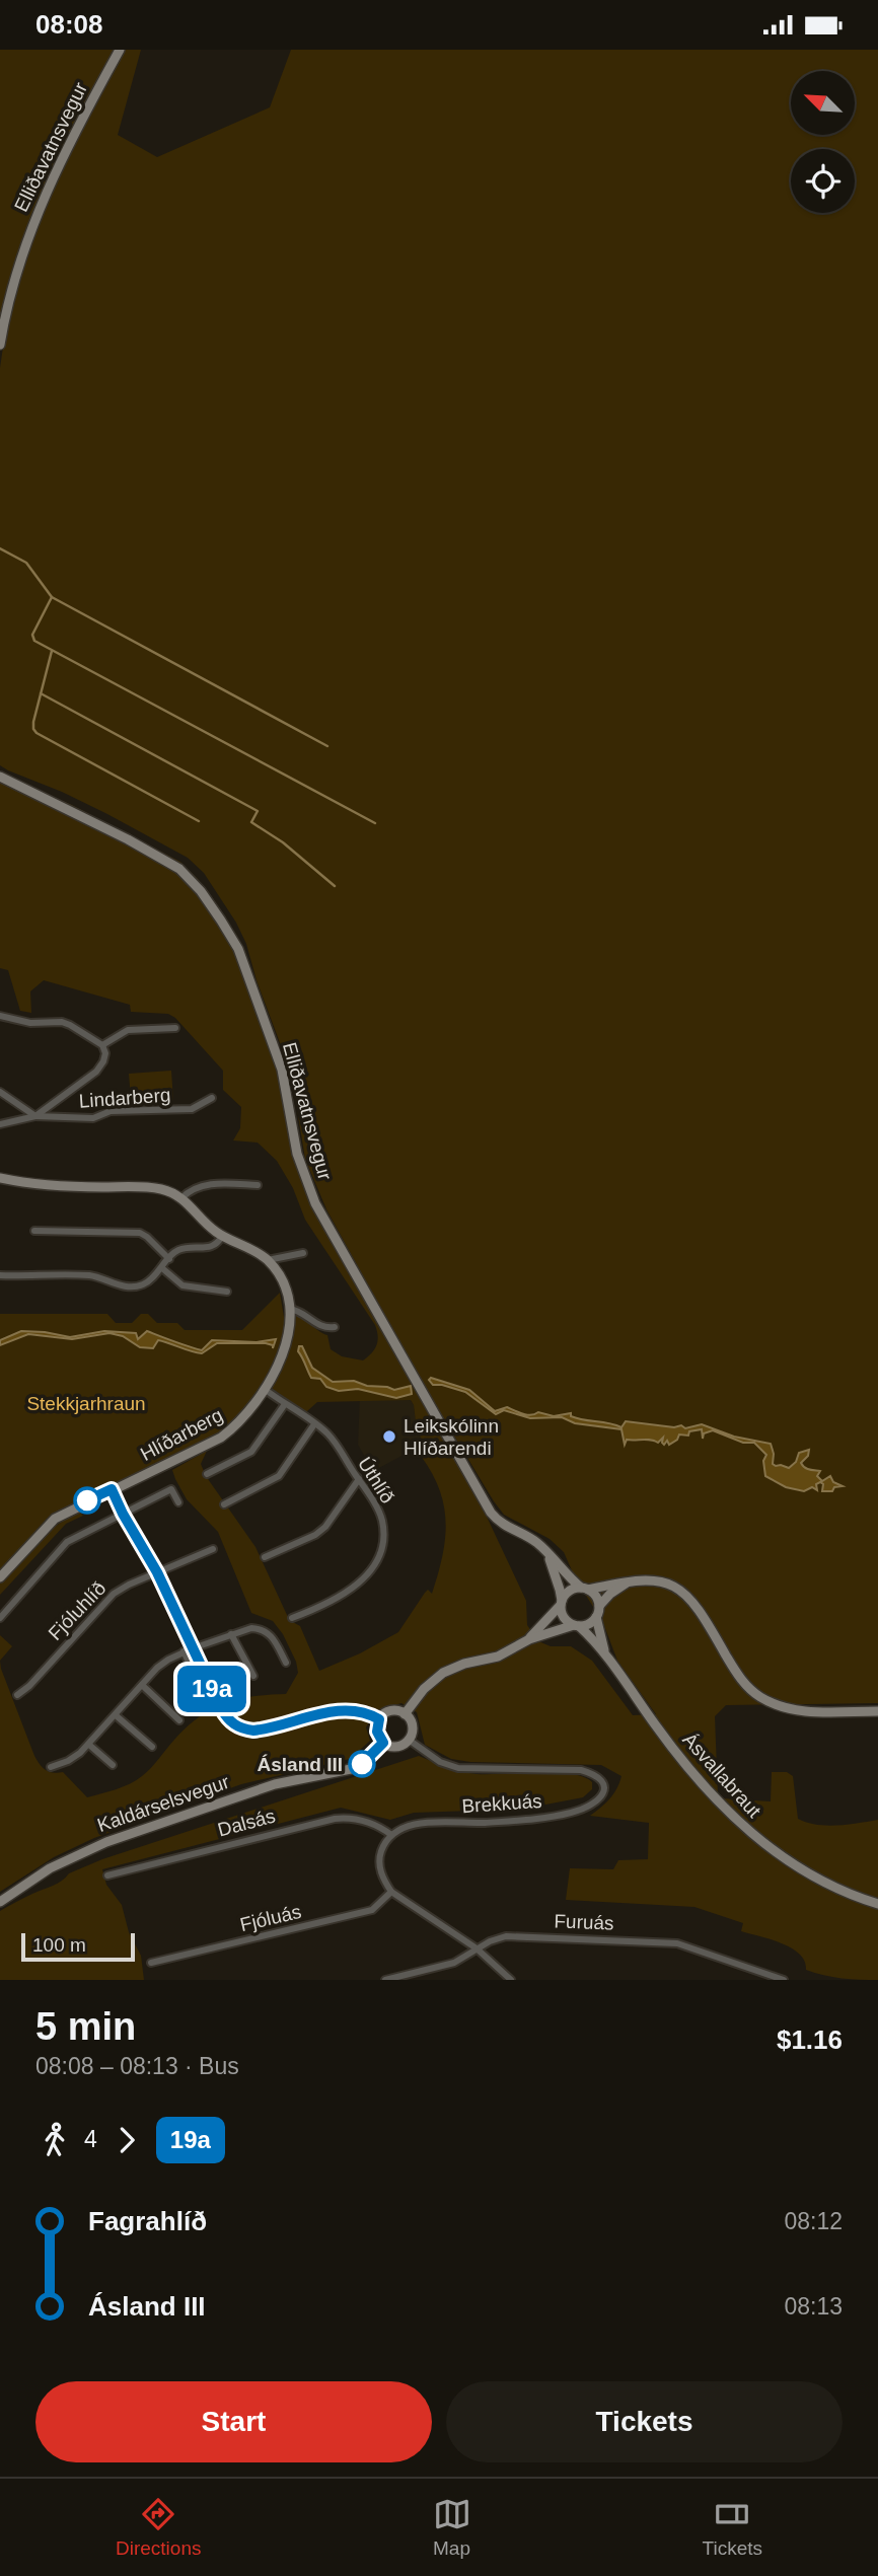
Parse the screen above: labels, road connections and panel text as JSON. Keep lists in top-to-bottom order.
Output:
{
  "streets": {
    "main road": [
      "Elliðavatnsvegur",
      "Hlíðarberg",
      "Ásvallabraut",
      "Kaldárselsvegur"
    ],
    "street": [
      "Lindarberg",
      "Úthlíð",
      "Fjóluhlíð",
      "Brekkuás",
      "Dalsás",
      "Fjóluás",
      "Furuás"
    ]
  },
  "crossings": [
    ["Elliðavatnsvegur", "Ásvallabraut"],
    ["Hlíðarberg", "Úthlíð"],
    ["Kaldárselsvegur", "Brekkuás"],
    ["Brekkuás", "Dalsás"]
  ],
  "parks": ["Stekkjarhraun"],
  "places": ["Leikskólinn Hlíðarendi", "Ásland III"],
  "lines": ["bus line 19a"],
  "scale_bar": "100 m",
  "north": "top left",
  "page": {
    "status": "08:08",
    "on_map": "19a",
    "scale": "100 m",
    "heading": ["5 min", "08:08 – 08:13 · Bus", "$1.16"],
    "legs": ["4", "19a"],
    "list": [
      {
        "name": "Fagrahlíð",
        "value": "08:12"
      },
      {
        "name": "Ásland III",
        "value": "08:13"
      }
    ],
    "buttons": ["Start", "Tickets"],
    "tabs": ["Directions", "Map", "Tickets"]
  }
}
